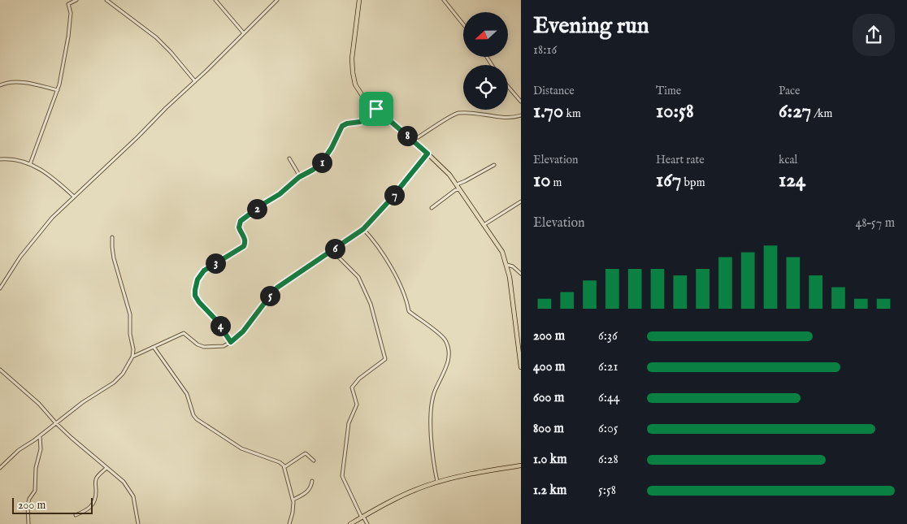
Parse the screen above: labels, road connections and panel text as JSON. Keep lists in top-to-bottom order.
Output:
{
  "scale_bar": "200 m",
  "north": "left",
  "page": {
    "heading": ["Evening run", "18:16"],
    "stats": [
      ["Distance", "1.70 km"],
      ["Time", "10:58"],
      ["Pace", "6:27 /km"],
      ["Elevation", "10 m"],
      ["Heart rate", "167 bpm"],
      ["kcal", "124"]
    ],
    "pins": [
      "8",
      "1",
      "7",
      "2",
      "6",
      "3",
      "5",
      "4"
    ],
    "chart": ["Elevation", "48–57 m"],
    "list": [
      {
        "name": "200 m",
        "note": "6:36"
      },
      {
        "name": "400 m",
        "note": "6:21"
      },
      {
        "name": "600 m",
        "note": "6:44"
      },
      {
        "name": "800 m",
        "note": "6:05"
      },
      {
        "name": "1.0 km",
        "note": "6:28"
      },
      {
        "name": "1.2 km",
        "note": "5:58"
      }
    ],
    "scale": "200 m"
  }
}
